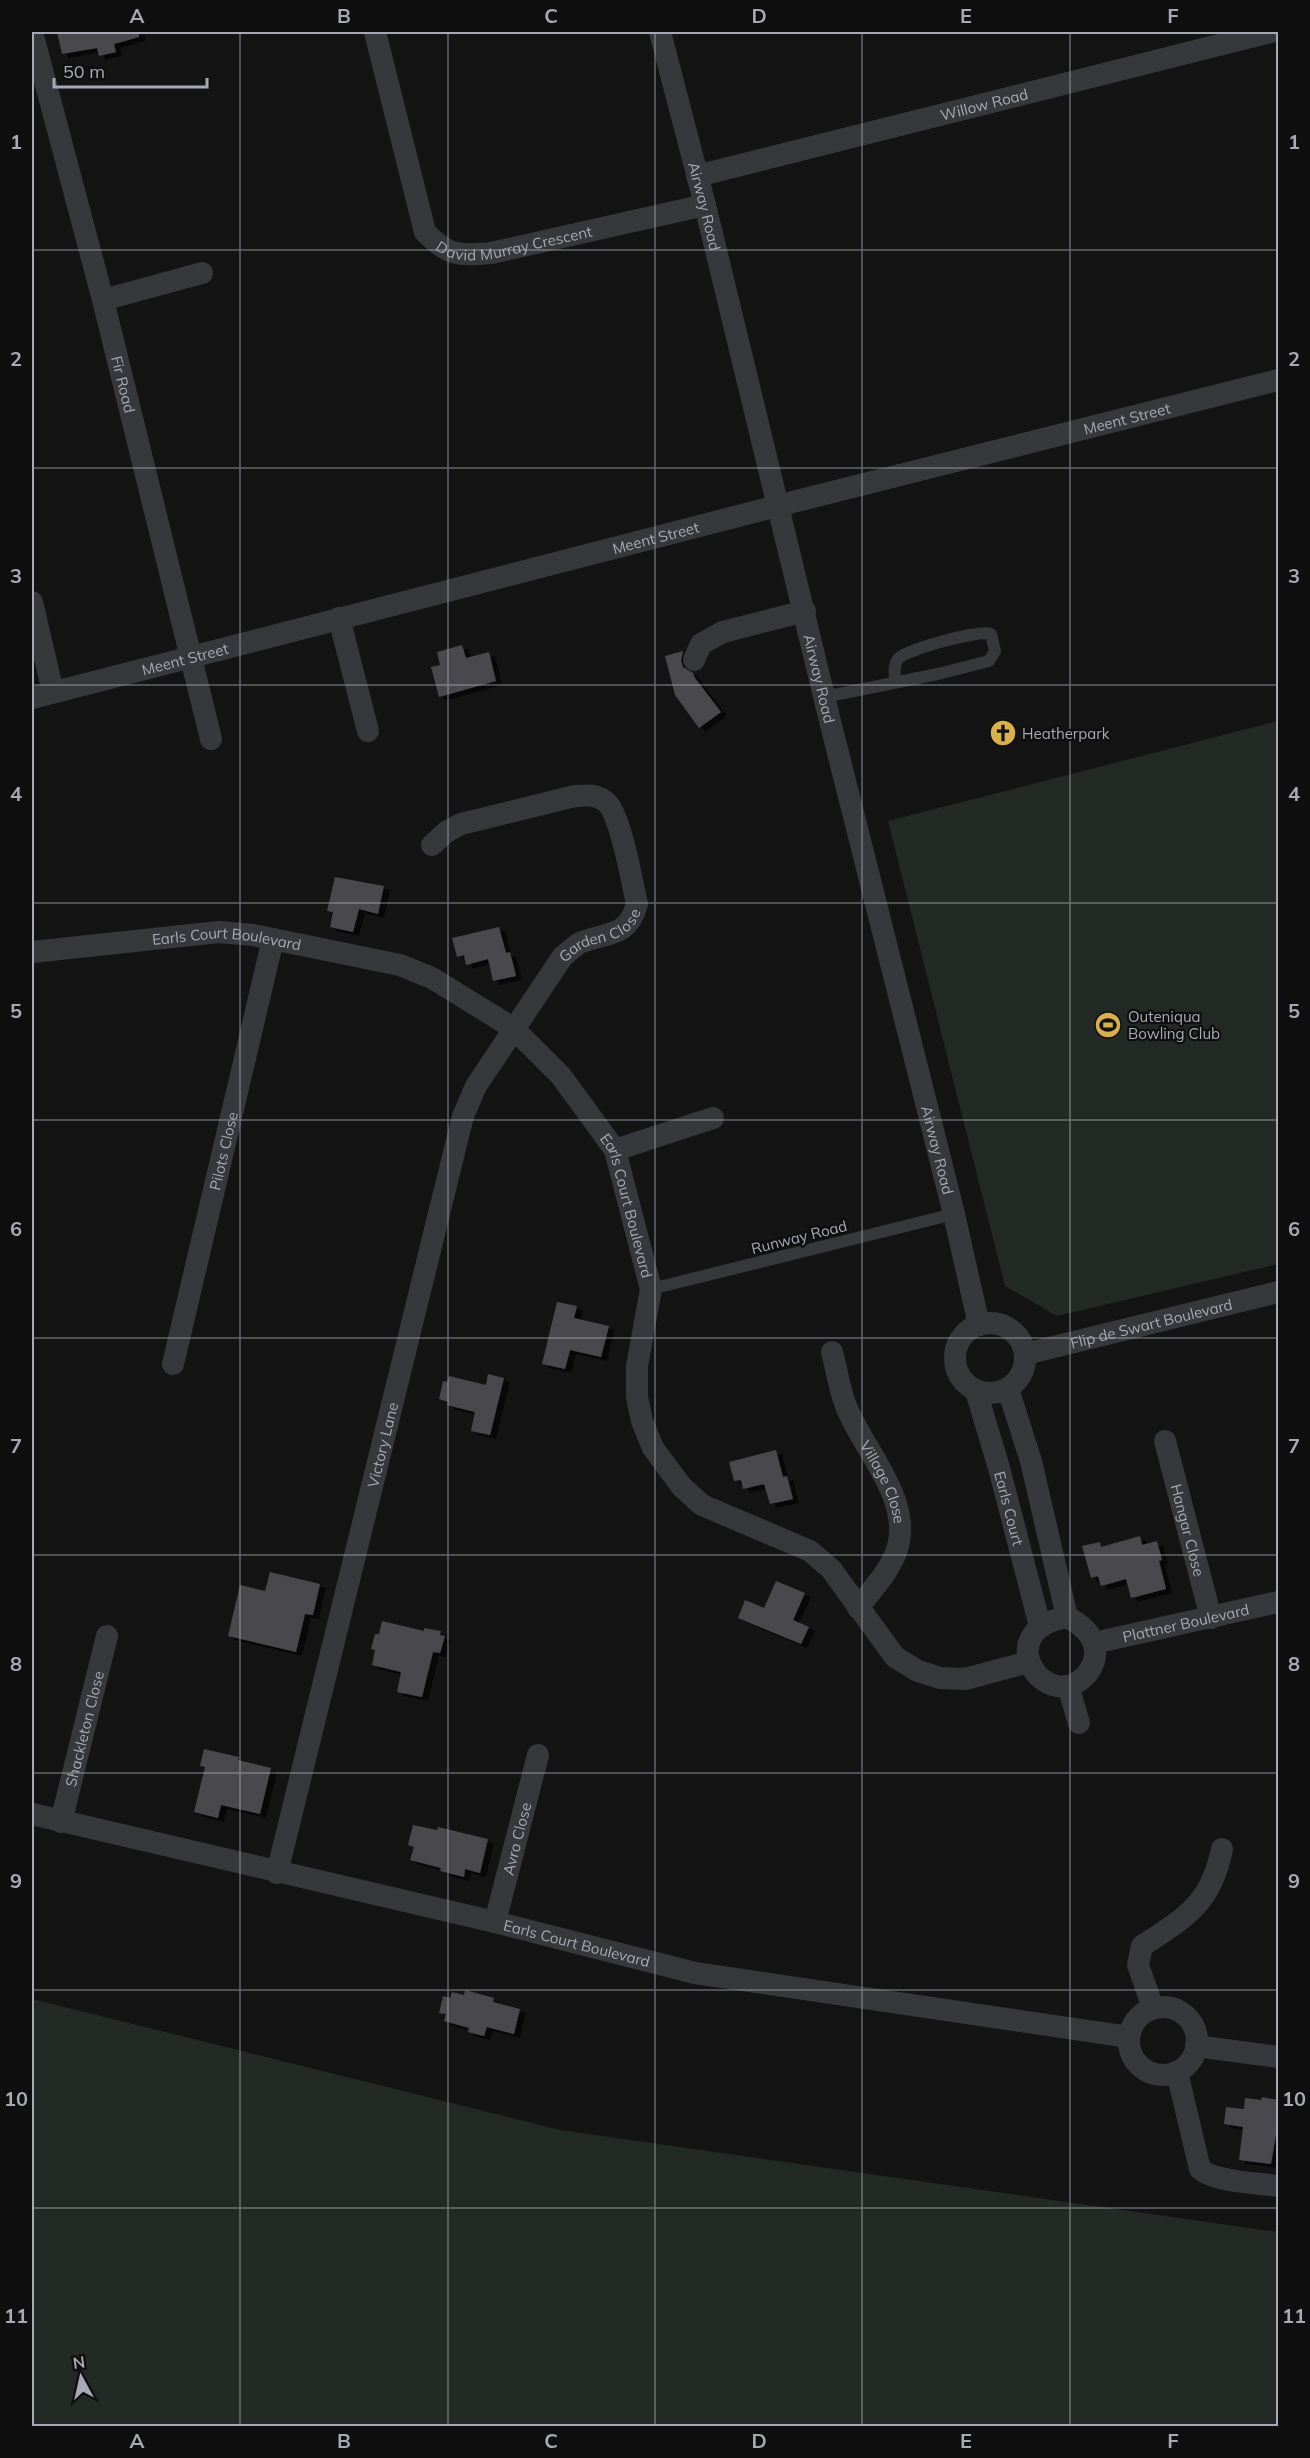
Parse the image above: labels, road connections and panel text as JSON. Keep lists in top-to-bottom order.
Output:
{
  "streets": {
    "street": [
      "Willow Road",
      "Airway Road",
      "David Murray Crescent",
      "Fir Road",
      "Meent Street",
      "Garden Close",
      "Earls Court Boulevard",
      "Pilots Close",
      "Flip de Swart Boulevard",
      "Victory Lane",
      "Village Close",
      "Earls Court",
      "Hangar Close",
      "Plattner Boulevard",
      "Shackleton Close",
      "Avro Close"
    ],
    "lane": ["Runway Road"]
  },
  "crossings": [
    ["Willow Road", "Airway Road"],
    ["Airway Road", "David Murray Crescent"],
    ["Airway Road", "Meent Street"],
    ["Airway Road", "Runway Road"],
    ["Airway Road", "Flip de Swart Boulevard"],
    ["Airway Road", "Earls Court"],
    ["Fir Road", "Meent Street"],
    ["Garden Close", "Earls Court Boulevard"],
    ["Garden Close", "Victory Lane"],
    ["Earls Court Boulevard", "Pilots Close"],
    ["Earls Court Boulevard", "Runway Road"],
    ["Earls Court Boulevard", "Victory Lane"],
    ["Earls Court Boulevard", "Village Close"],
    ["Earls Court Boulevard", "Earls Court"],
    ["Earls Court Boulevard", "Plattner Boulevard"],
    ["Earls Court Boulevard", "Shackleton Close"],
    ["Earls Court Boulevard", "Avro Close"],
    ["Flip de Swart Boulevard", "Earls Court"],
    ["Earls Court", "Plattner Boulevard"],
    ["Hangar Close", "Plattner Boulevard"]
  ],
  "places": {
    "church": ["Heatherpark"],
    "sports": ["Outeniqua Bowling Club"]
  },
  "scale_bar": "50 m",
  "north": "top",
  "grid": {
    "columns": [
      "A",
      "B",
      "C",
      "D",
      "E",
      "F"
    ],
    "rows": [
      "1",
      "2",
      "3",
      "4",
      "5",
      "6",
      "7",
      "8",
      "9",
      "10",
      "11"
    ]
  }
}
